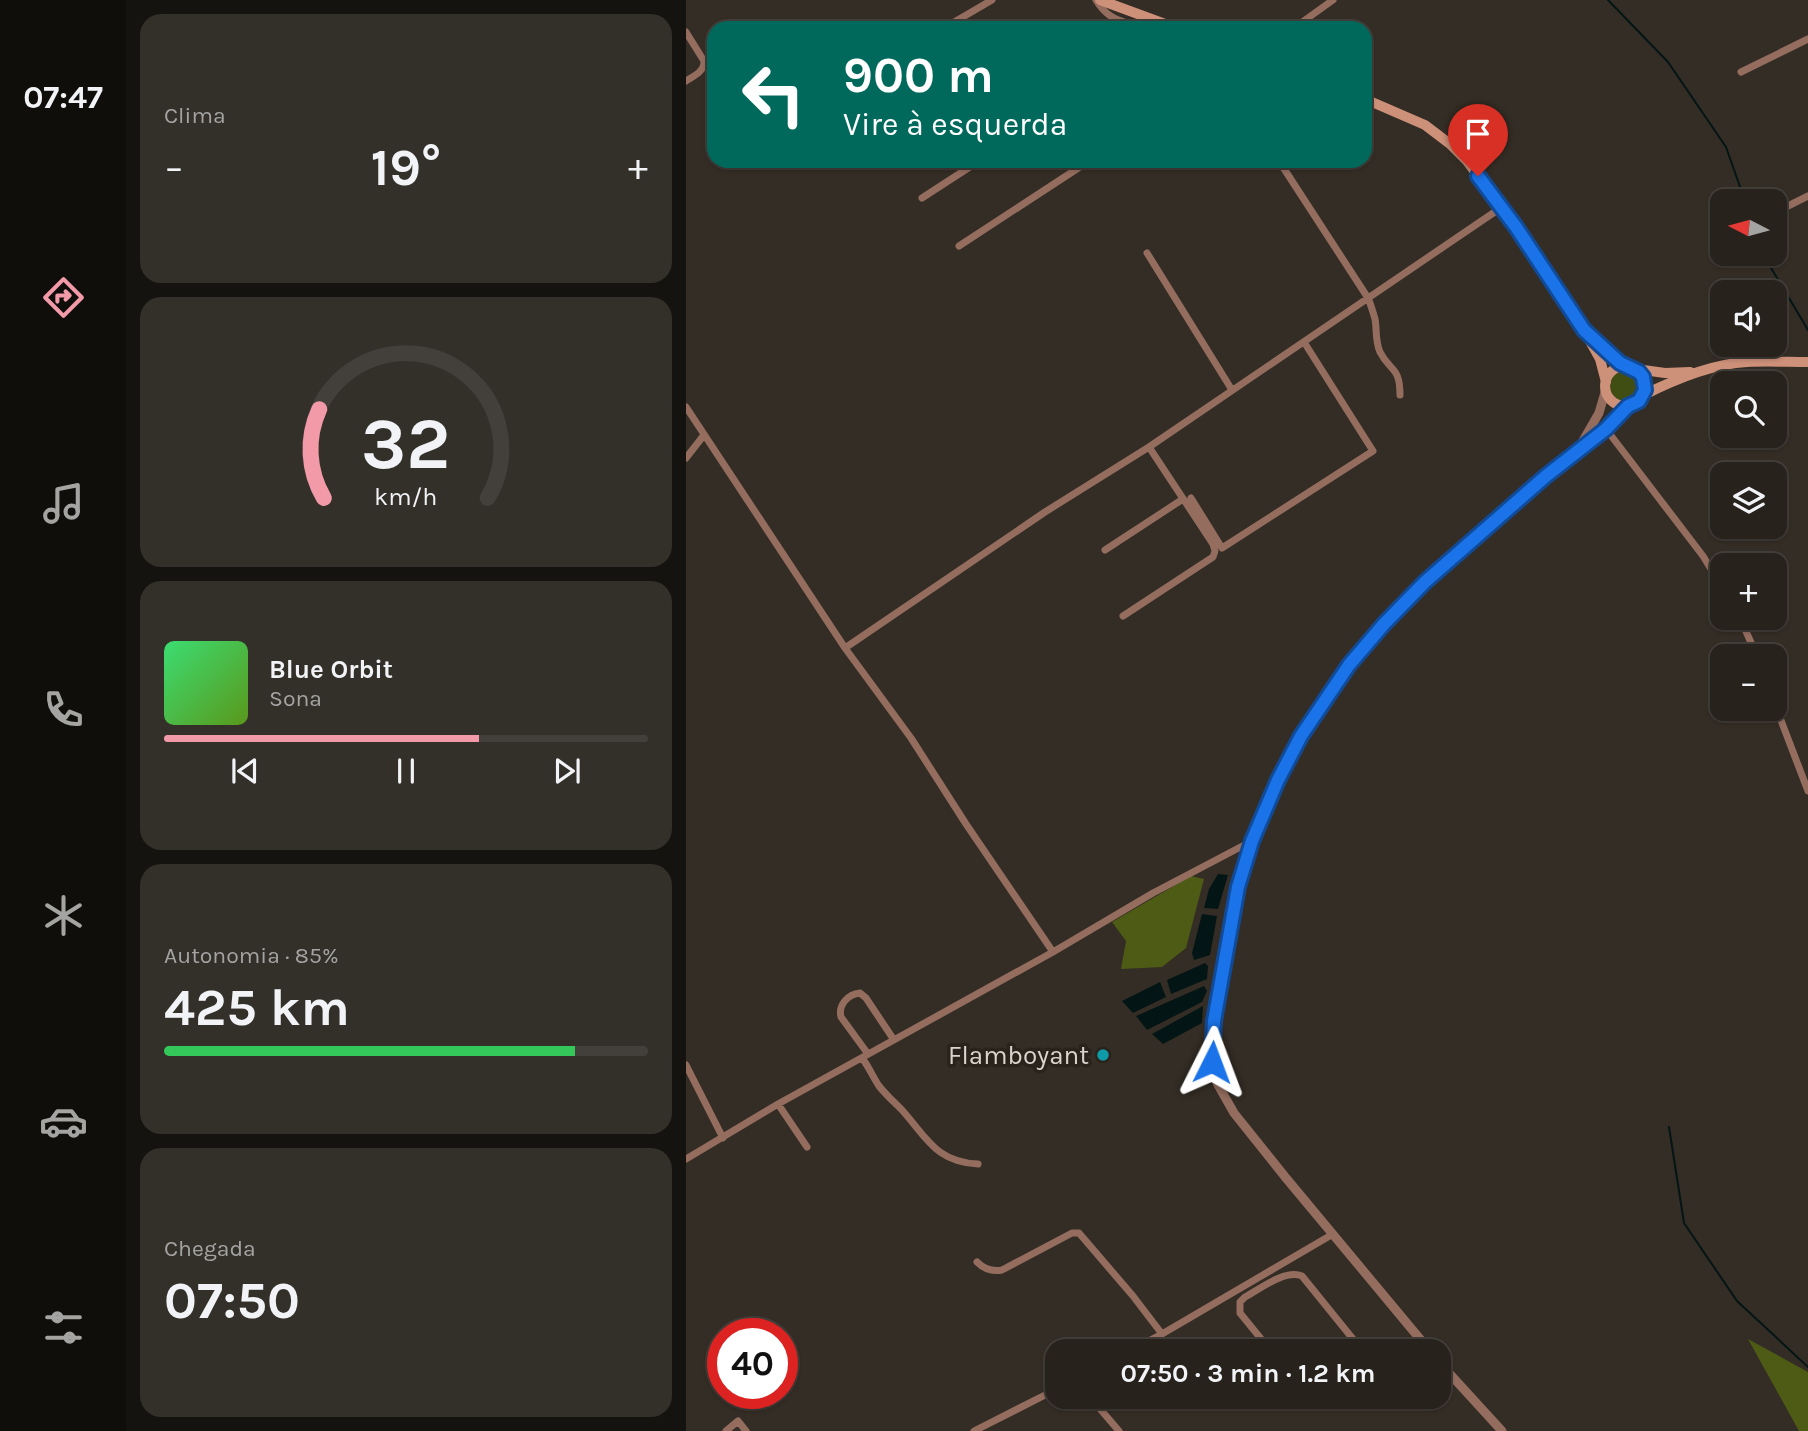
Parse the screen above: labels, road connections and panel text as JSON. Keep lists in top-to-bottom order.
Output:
{
  "places": ["Flamboyant"],
  "north": "left",
  "page": {
    "tabs": "07:47",
    "tile": [
      "Clima",
      ["Autonomia · 85%", "425 km"],
      ["Chegada", "07:50"]
    ],
    "turn": ["900 m", "Vire à esquerda"],
    "heat": ["−", "19°", "+"],
    "map_buttons": ["+", "−"],
    "song": ["Blue Orbit", "Sona"],
    "limit": "40",
    "trip": "07:50 · 3 min · 1.2 km",
    "gauge": ["32", "km/h"]
  }
}
